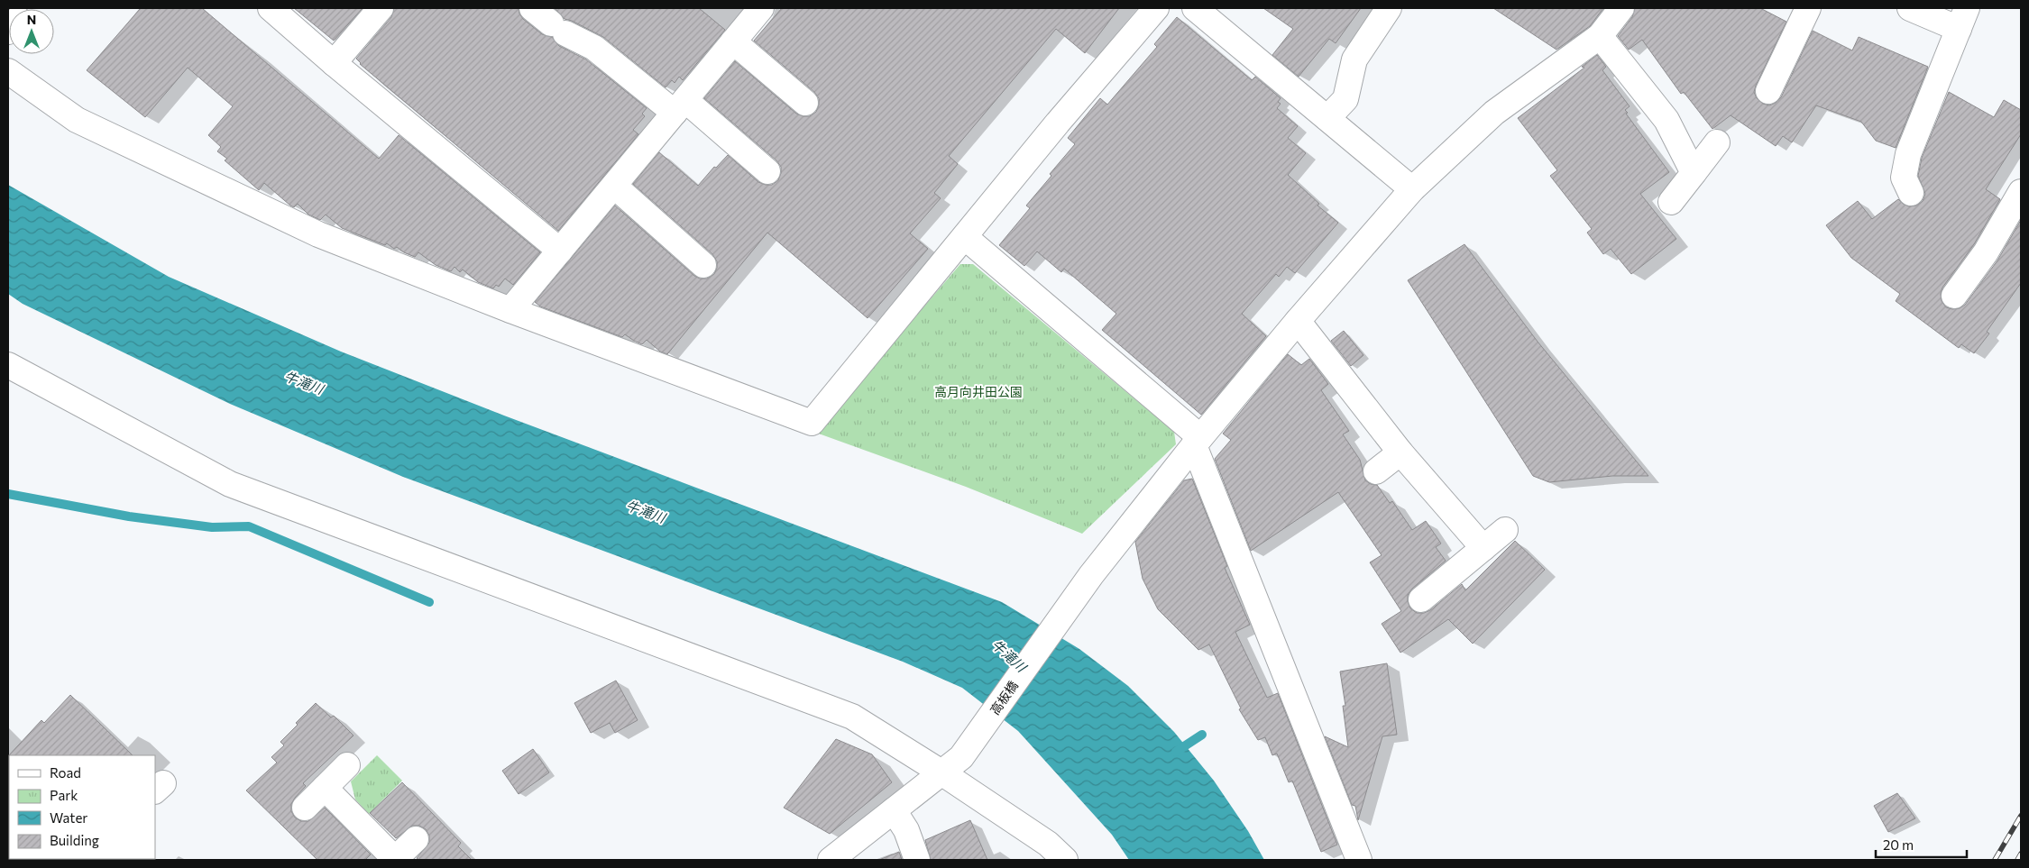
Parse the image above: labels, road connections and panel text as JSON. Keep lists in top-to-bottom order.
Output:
{
  "streets": {
    "street": ["高板橋"]
  },
  "water": ["牛滝川"],
  "parks": ["高月向井田公園"],
  "legend": [
    "Road",
    "Park",
    "Water",
    "Building"
  ],
  "scale_bar": "20 m",
  "north": "top"
}
